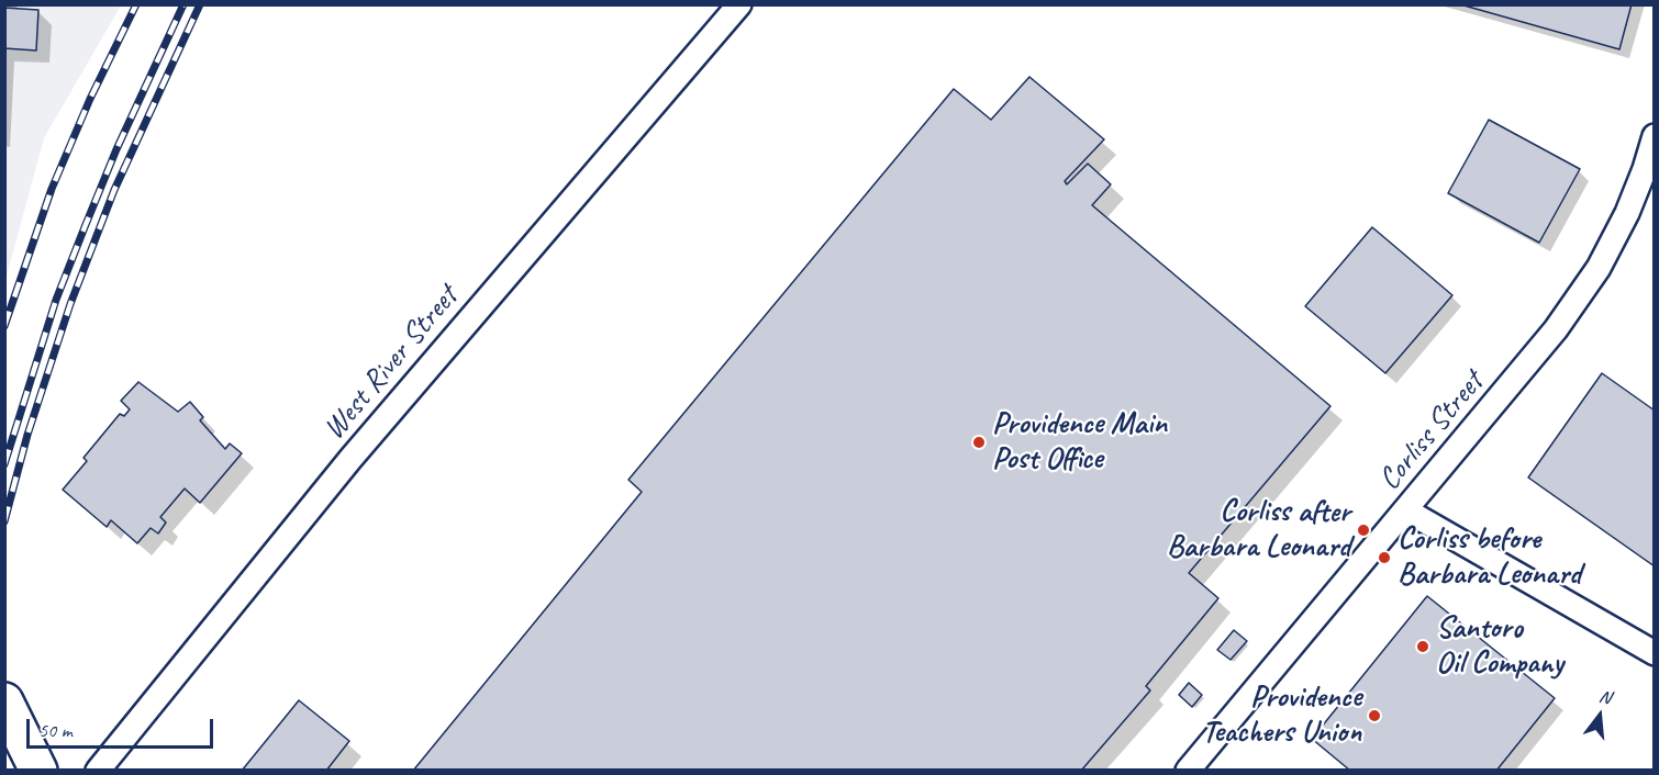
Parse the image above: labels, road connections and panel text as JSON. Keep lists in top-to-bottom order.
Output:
{
  "streets": {
    "street": ["West River Street", "Corliss Street"]
  },
  "places": [
    "Providence Main Post Office",
    "Corliss after Barbara Leonard",
    "Corliss before Barbara Leonard",
    "Santoro Oil Company",
    "Providence Teachers Union"
  ],
  "scale_bar": "50 m",
  "north": "top"
}
